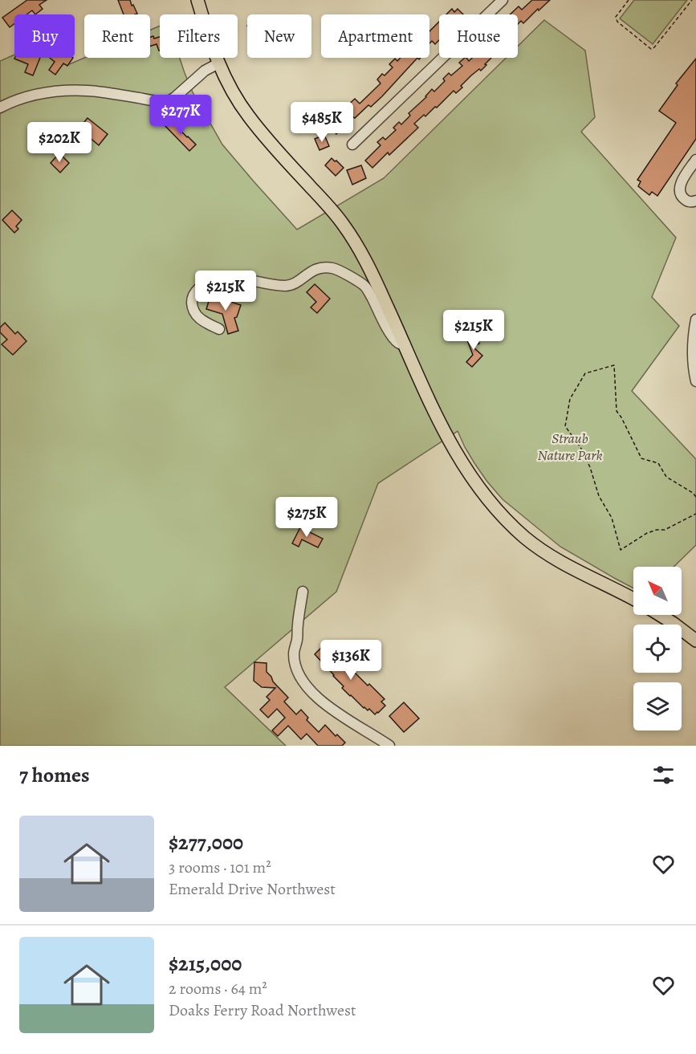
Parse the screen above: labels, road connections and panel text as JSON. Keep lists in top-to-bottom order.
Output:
{
  "parks": ["Straub Nature Park"],
  "north": "top left",
  "page": {
    "chip": [
      "Buy",
      "Rent",
      "Filters",
      "New",
      "Apartment",
      "House"
    ],
    "price": [
      "$277K",
      "$485K",
      "$202K",
      "$215K",
      "$215K",
      "$275K",
      "$136K"
    ],
    "heading": "7 homes",
    "list": [
      {
        "name": "$277,000",
        "note": "3 rooms · 101 m² · Emerald Drive Northwest"
      },
      {
        "name": "$215,000",
        "note": "2 rooms · 64 m² · Doaks Ferry Road Northwest"
      }
    ]
  }
}
